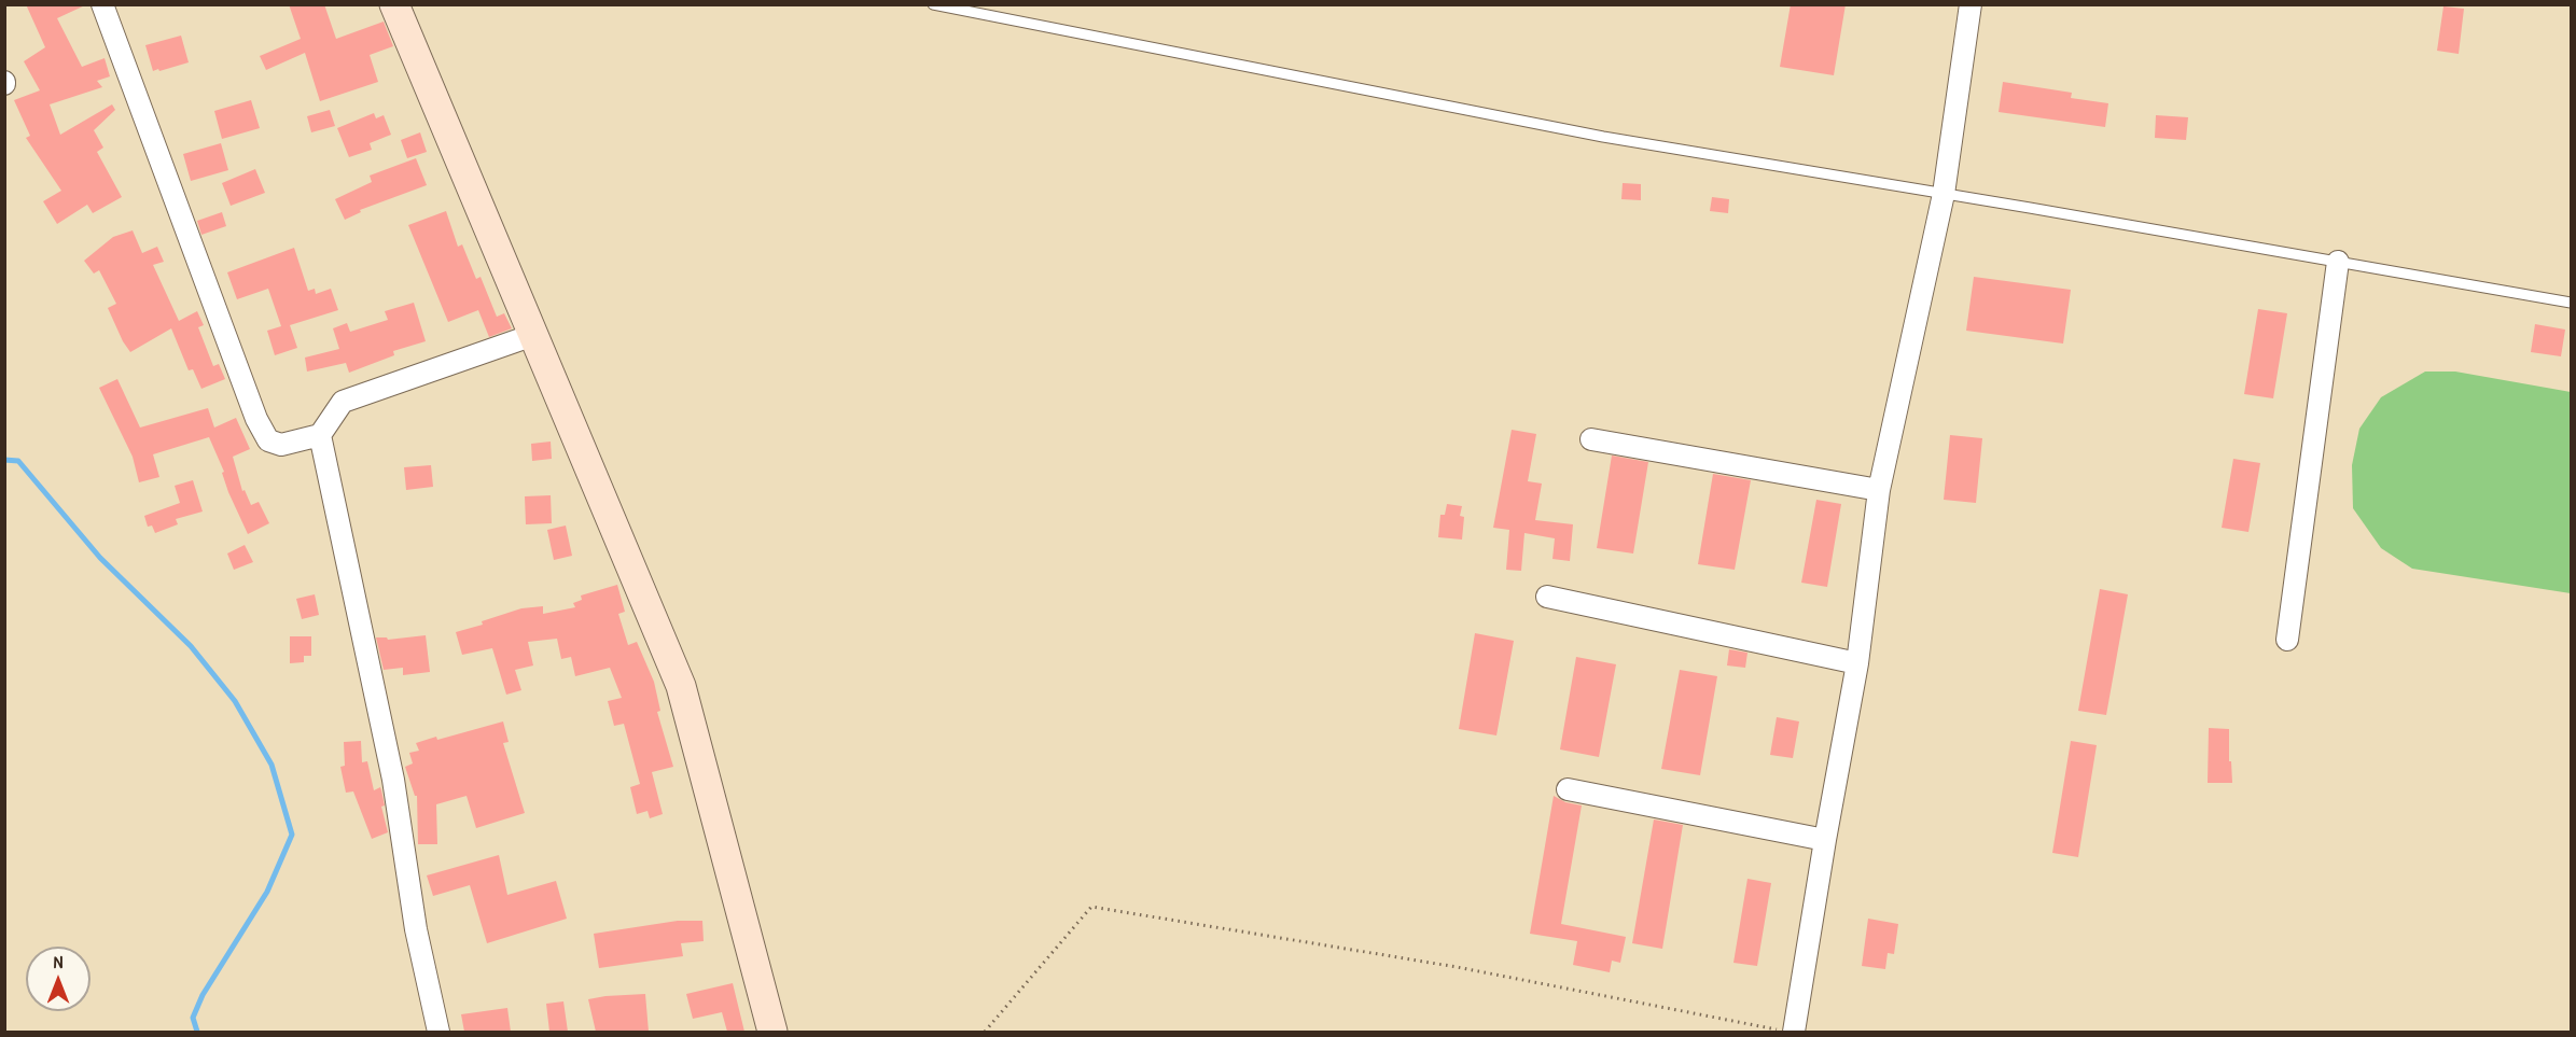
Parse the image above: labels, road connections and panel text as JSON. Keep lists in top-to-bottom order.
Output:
{
  "north": "top"
}
